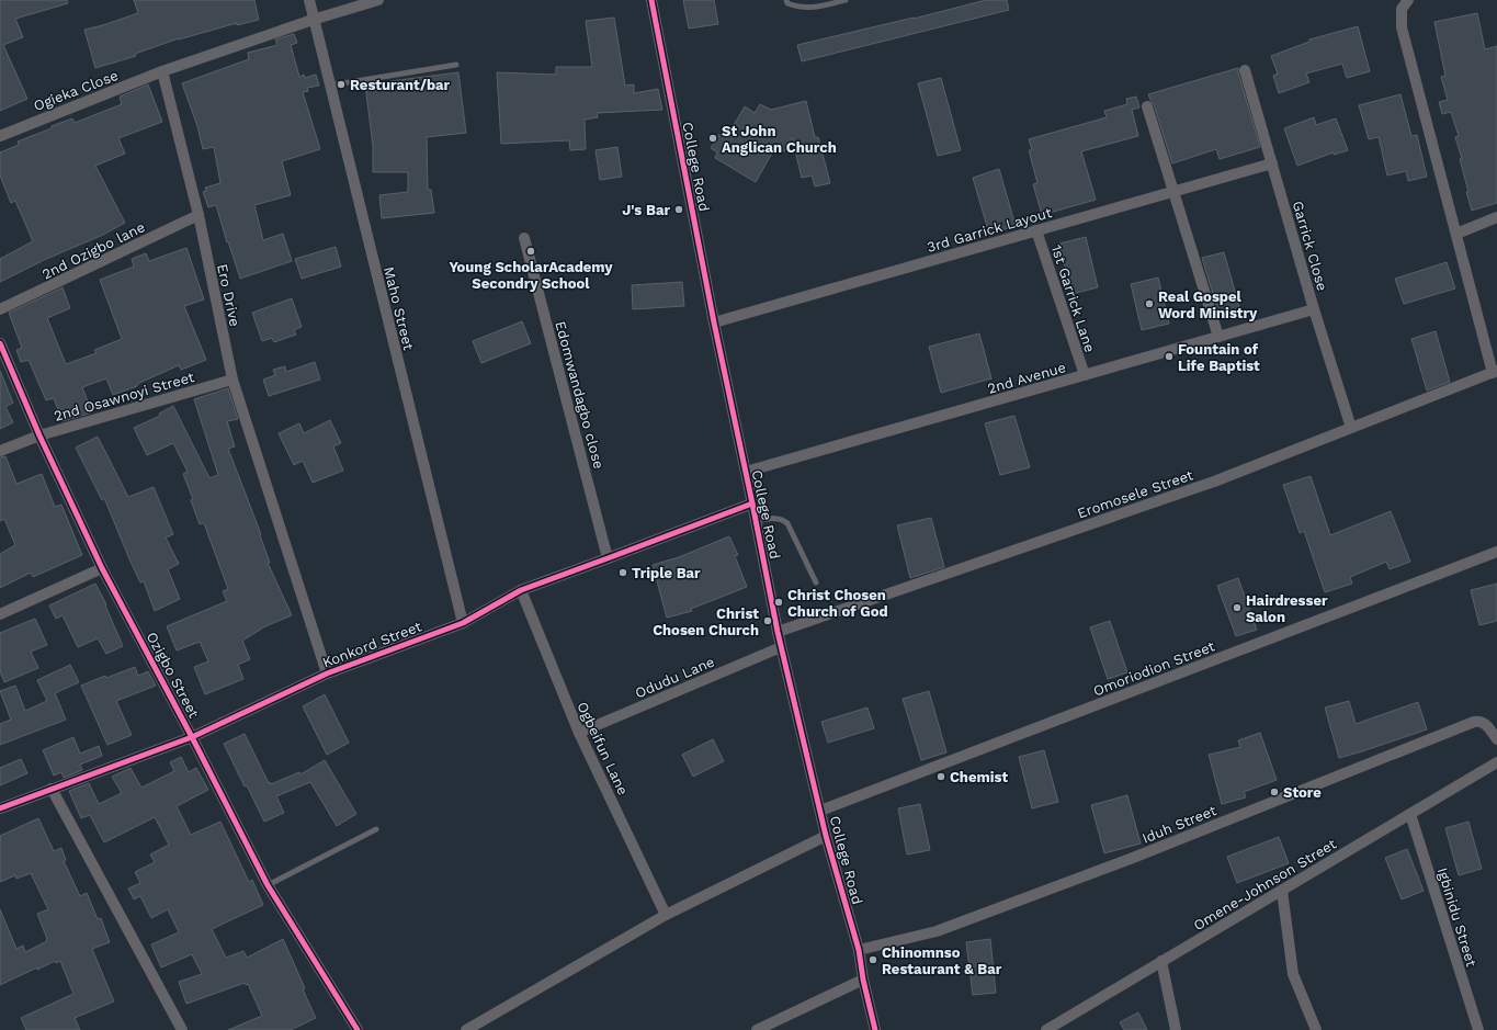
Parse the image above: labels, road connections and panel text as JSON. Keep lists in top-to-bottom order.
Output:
{
  "streets": {
    "street": [
      "Ogieka Close",
      "College Road",
      "3rd Garrick Layout",
      "Garrick Close",
      "2nd Ozigbo lane",
      "Ero Drive",
      "1st Garrick Lane",
      "Maho Street",
      "2nd Avenue",
      "Edomwandagbo close",
      "2nd Osawnoyi Street",
      "Eromosele Street",
      "Konkord Street",
      "Omoriodion Street",
      "Ozigbo Street",
      "Odudu Lane",
      "Ogbeifun Lane",
      "Iduh Street",
      "Omene-Johnson Street",
      "Igbinidu Street"
    ]
  },
  "crossings": [
    ["Ogieka Close", "Ero Drive"],
    ["College Road", "3rd Garrick Layout"],
    ["College Road", "2nd Avenue"],
    ["College Road", "Eromosele Street"],
    ["College Road", "Konkord Street"],
    ["College Road", "Omoriodion Street"],
    ["College Road", "Odudu Lane"],
    ["College Road", "Iduh Street"],
    ["3rd Garrick Layout", "Garrick Close"],
    ["3rd Garrick Layout", "1st Garrick Lane"],
    ["Garrick Close", "2nd Avenue"],
    ["Garrick Close", "Eromosele Street"],
    ["2nd Ozigbo lane", "Ero Drive"],
    ["Ero Drive", "2nd Osawnoyi Street"],
    ["Ero Drive", "Konkord Street"],
    ["1st Garrick Lane", "2nd Avenue"],
    ["Maho Street", "Konkord Street"],
    ["Edomwandagbo close", "Konkord Street"],
    ["2nd Osawnoyi Street", "Ozigbo Street"],
    ["Konkord Street", "Ozigbo Street"],
    ["Konkord Street", "Ogbeifun Lane"],
    ["Odudu Lane", "Ogbeifun Lane"],
    ["Omene-Johnson Street", "Igbinidu Street"]
  ],
  "places": [
    "Resturant/bar",
    "St John Anglican Church",
    "J's Bar",
    "Young ScholarAcademy Secondry School",
    "Real Gospel Word Ministry",
    "Fountain of Life Baptist",
    "Triple Bar",
    "Christ Chosen Church of God",
    "Hairdresser Salon",
    "Christ Chosen Church",
    "Chemist",
    "Store",
    "Chinomnso Restaurant & Bar"
  ]
}
